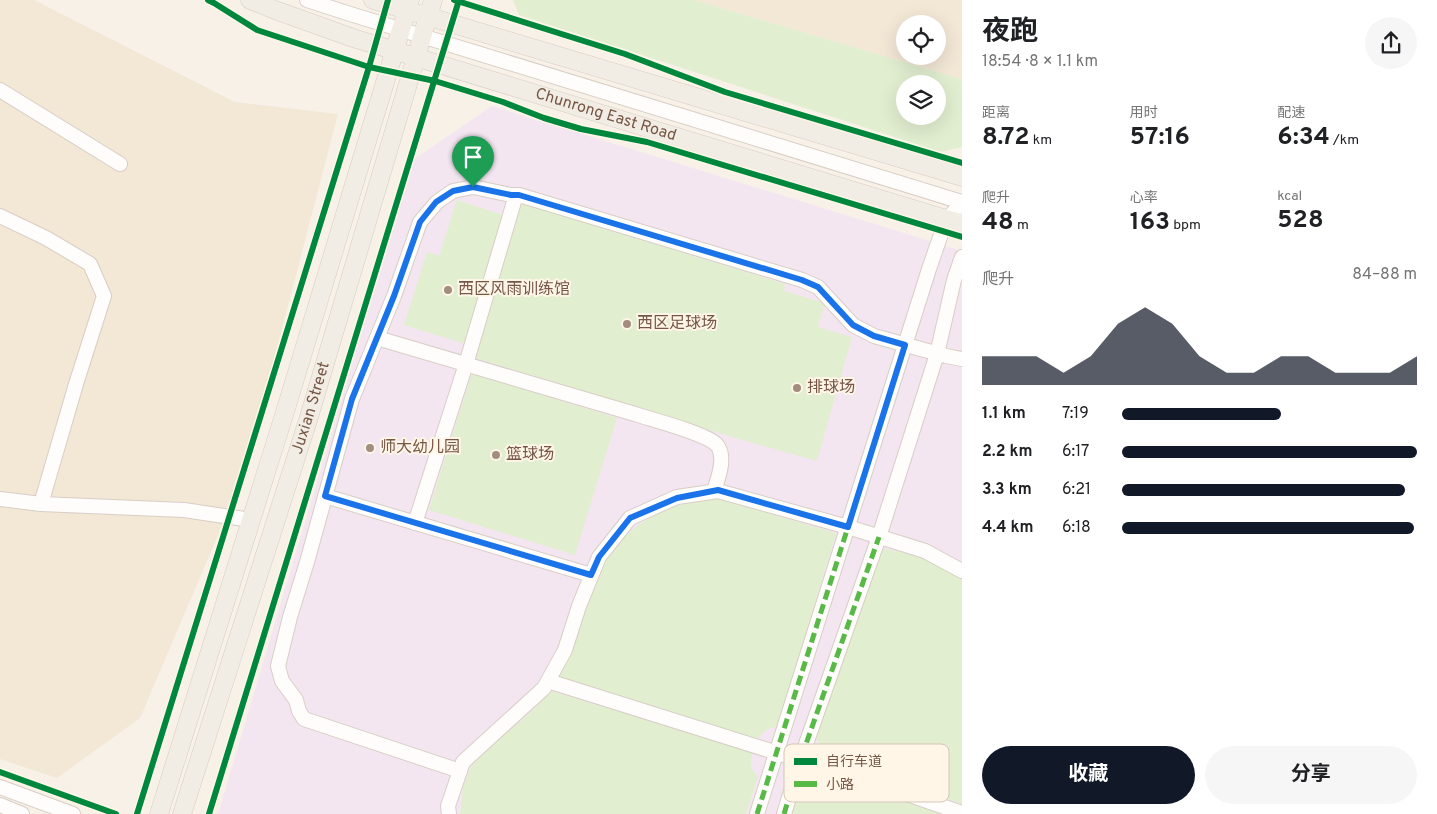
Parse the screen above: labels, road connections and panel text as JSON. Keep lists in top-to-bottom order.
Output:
{
  "streets": {
    "main road": ["Chunrong East Road", "Juxian Street"]
  },
  "crossings": [
    ["Chunrong East Road", "Juxian Street"]
  ],
  "places": [
    "西区风雨训练馆",
    "西区足球场",
    "排球场",
    "师大幼儿园",
    "篮球场"
  ],
  "legend": ["自行车道", "小路"],
  "page": {
    "heading": ["夜跑", "18:54 · 8 × 1.1 km"],
    "stats": [
      ["距离", "8.72 km"],
      ["用时", "57:16"],
      ["配速", "6:34 /km"],
      ["爬升", "48 m"],
      ["心率", "163 bpm"],
      ["kcal", "528"]
    ],
    "chart": ["爬升", "84–88 m"],
    "list": [
      {
        "name": "1.1 km",
        "note": "7:19"
      },
      {
        "name": "2.2 km",
        "note": "6:17"
      },
      {
        "name": "3.3 km",
        "note": "6:21"
      },
      {
        "name": "4.4 km",
        "note": "6:18"
      }
    ],
    "buttons": ["收藏", "分享"]
  }
}
